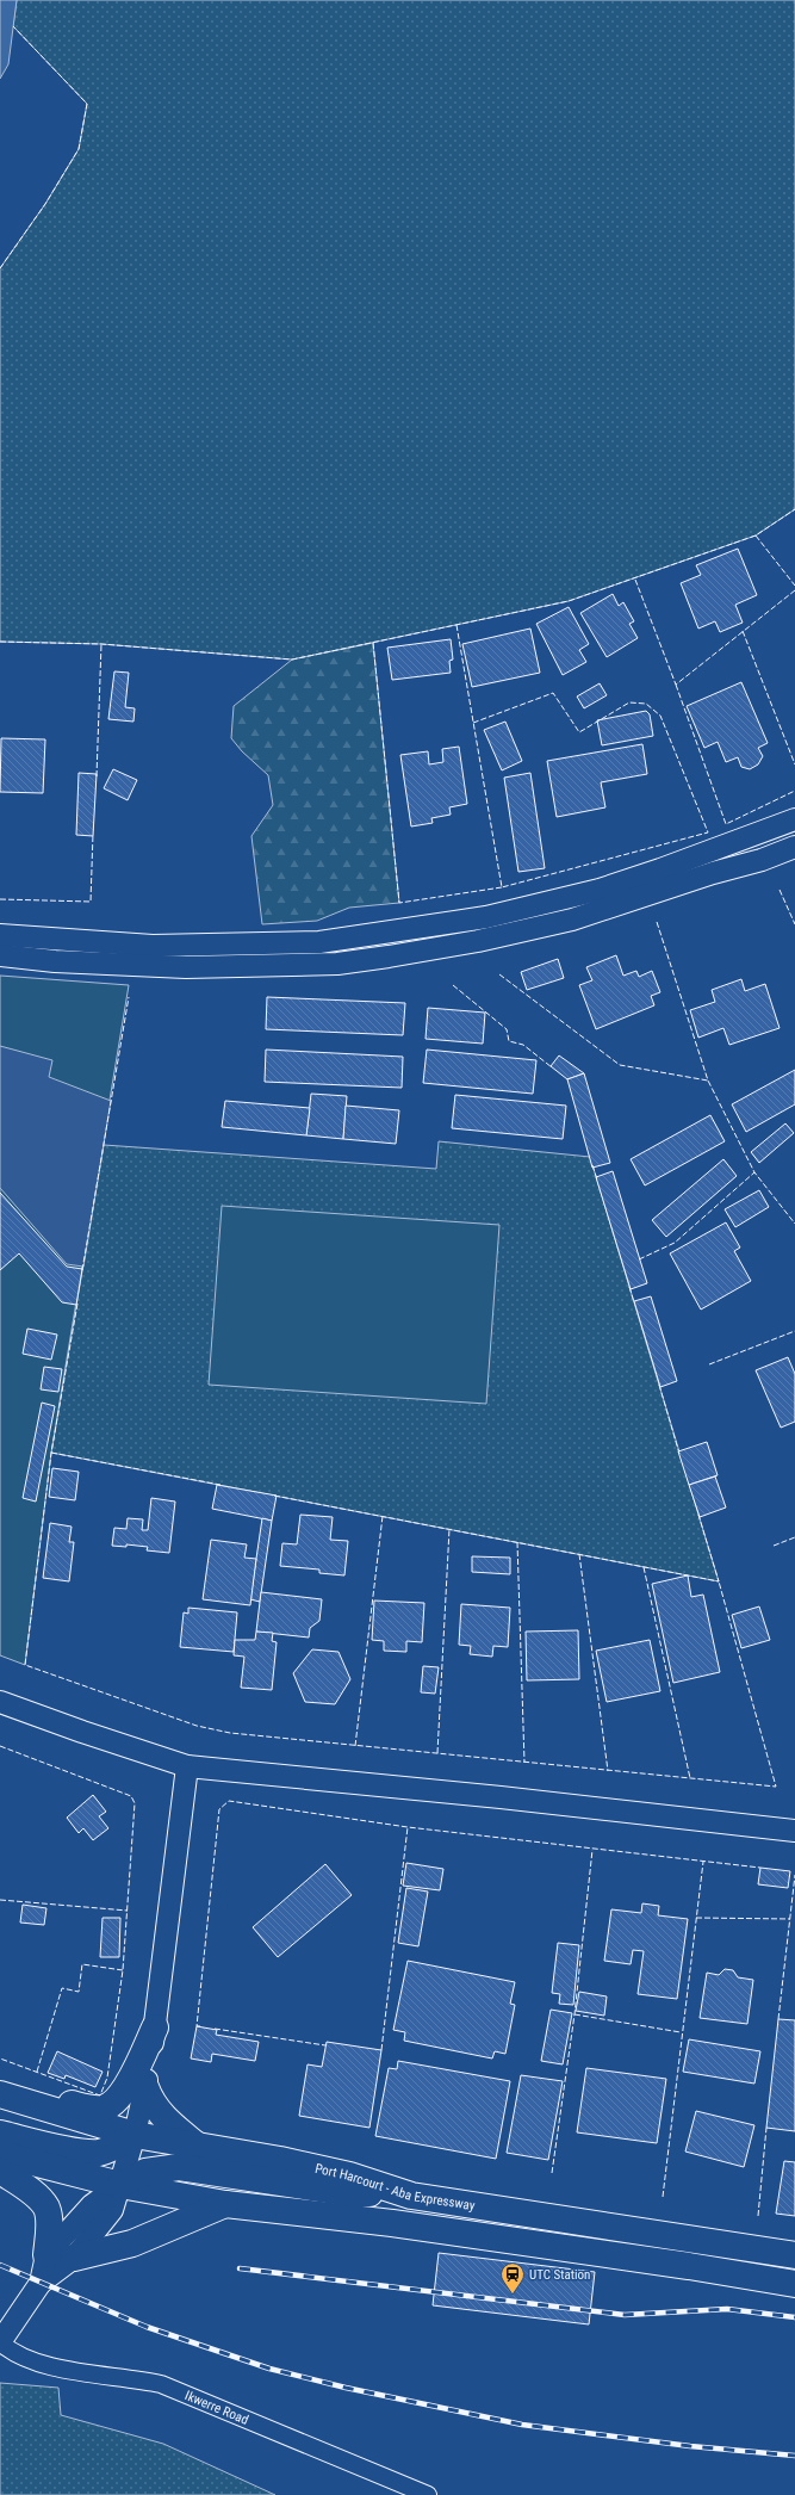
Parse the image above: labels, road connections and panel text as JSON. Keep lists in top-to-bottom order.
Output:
{
  "streets": {
    "highway": ["Port Harcourt - Aba Expressway"],
    "street": ["Ikwerre Road"]
  },
  "places": {
    "station": ["UTC Station"]
  }
}
